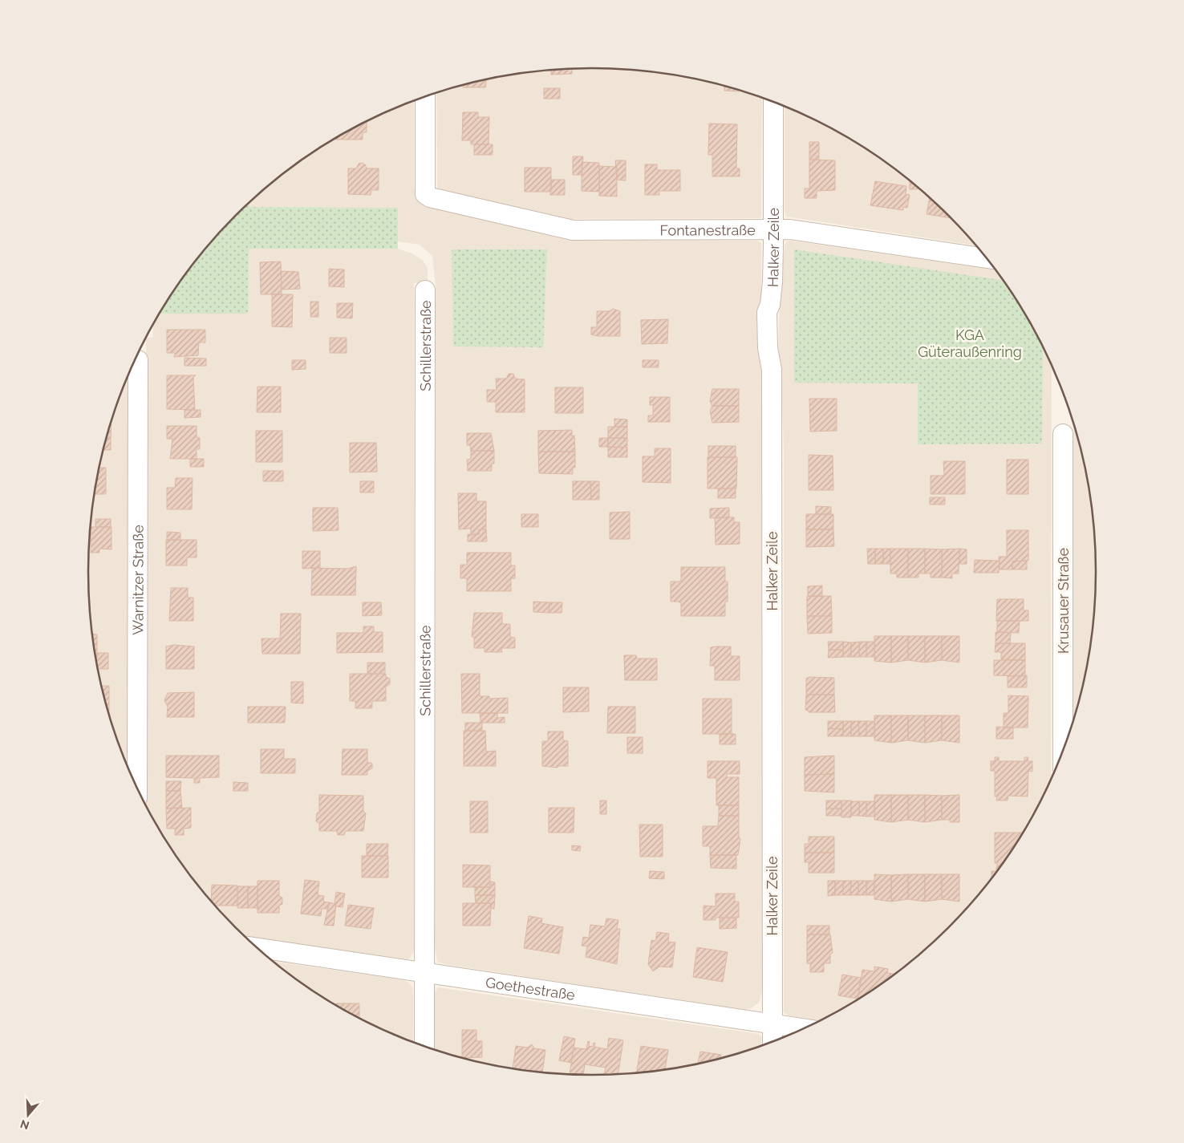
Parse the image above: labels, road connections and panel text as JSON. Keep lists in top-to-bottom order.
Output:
{
  "streets": {
    "street": [
      "Fontanestraße",
      "Halker Zeile",
      "Schillerstraße",
      "Warnitzer Straße",
      "Krusauer Straße",
      "Goethestraße"
    ]
  },
  "crossings": [
    ["Fontanestraße", "Halker Zeile"],
    ["Halker Zeile", "Goethestraße"],
    ["Schillerstraße", "Goethestraße"]
  ],
  "parks": ["KGA Güteraußenring"],
  "north": "bottom"
}
